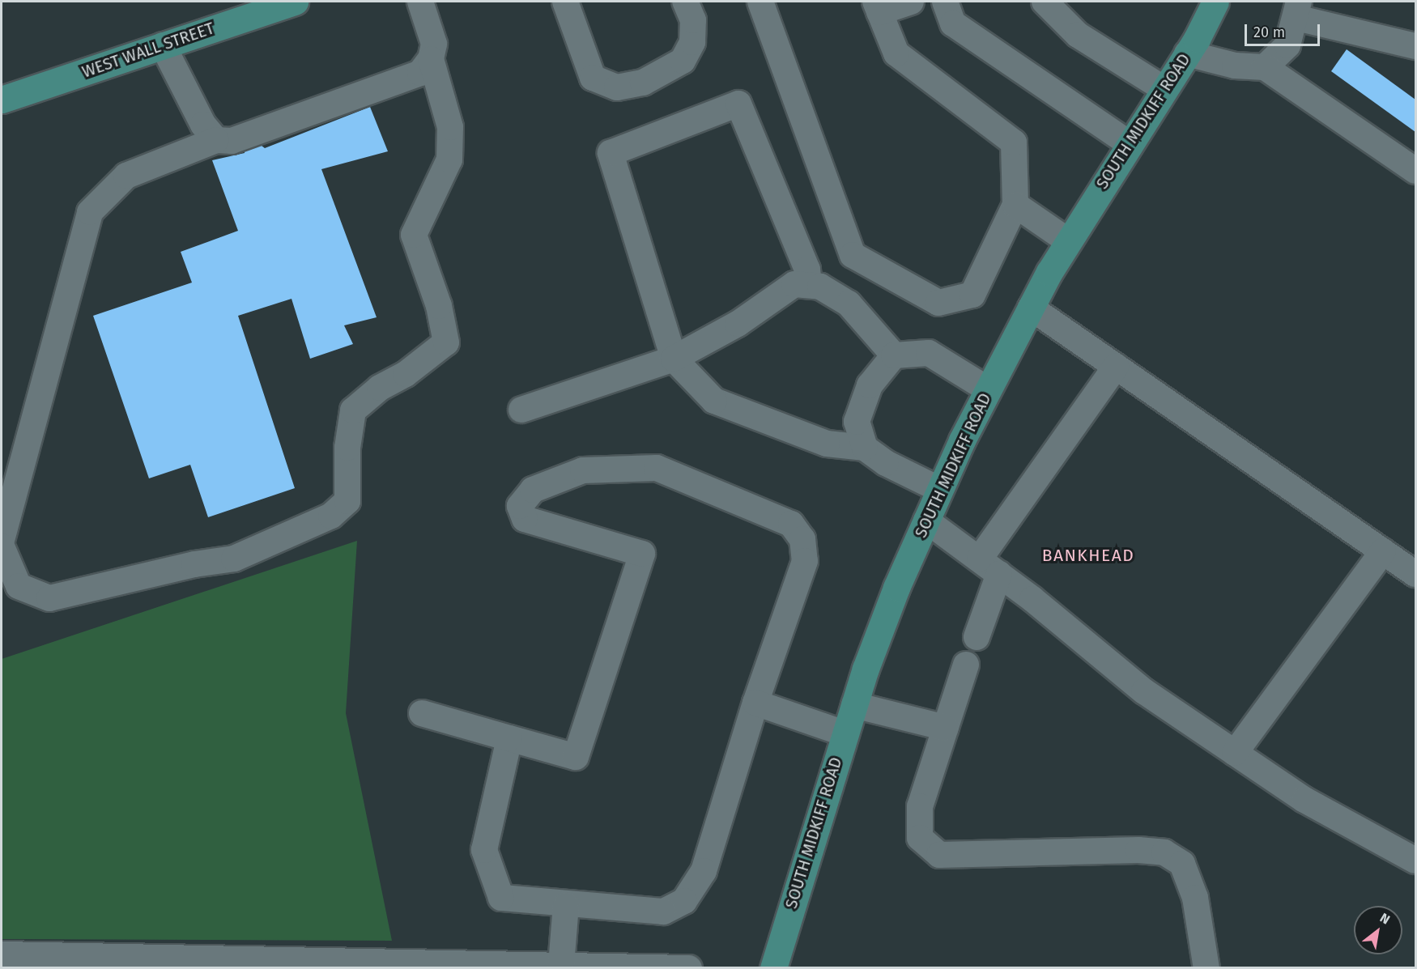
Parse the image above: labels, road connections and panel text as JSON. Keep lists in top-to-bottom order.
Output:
{
  "streets": {
    "main road": ["WEST WALL STREET", "SOUTH MIDKIFF ROAD"]
  },
  "districts": ["BANKHEAD"],
  "scale_bar": "20 m",
  "north": "top right"
}
